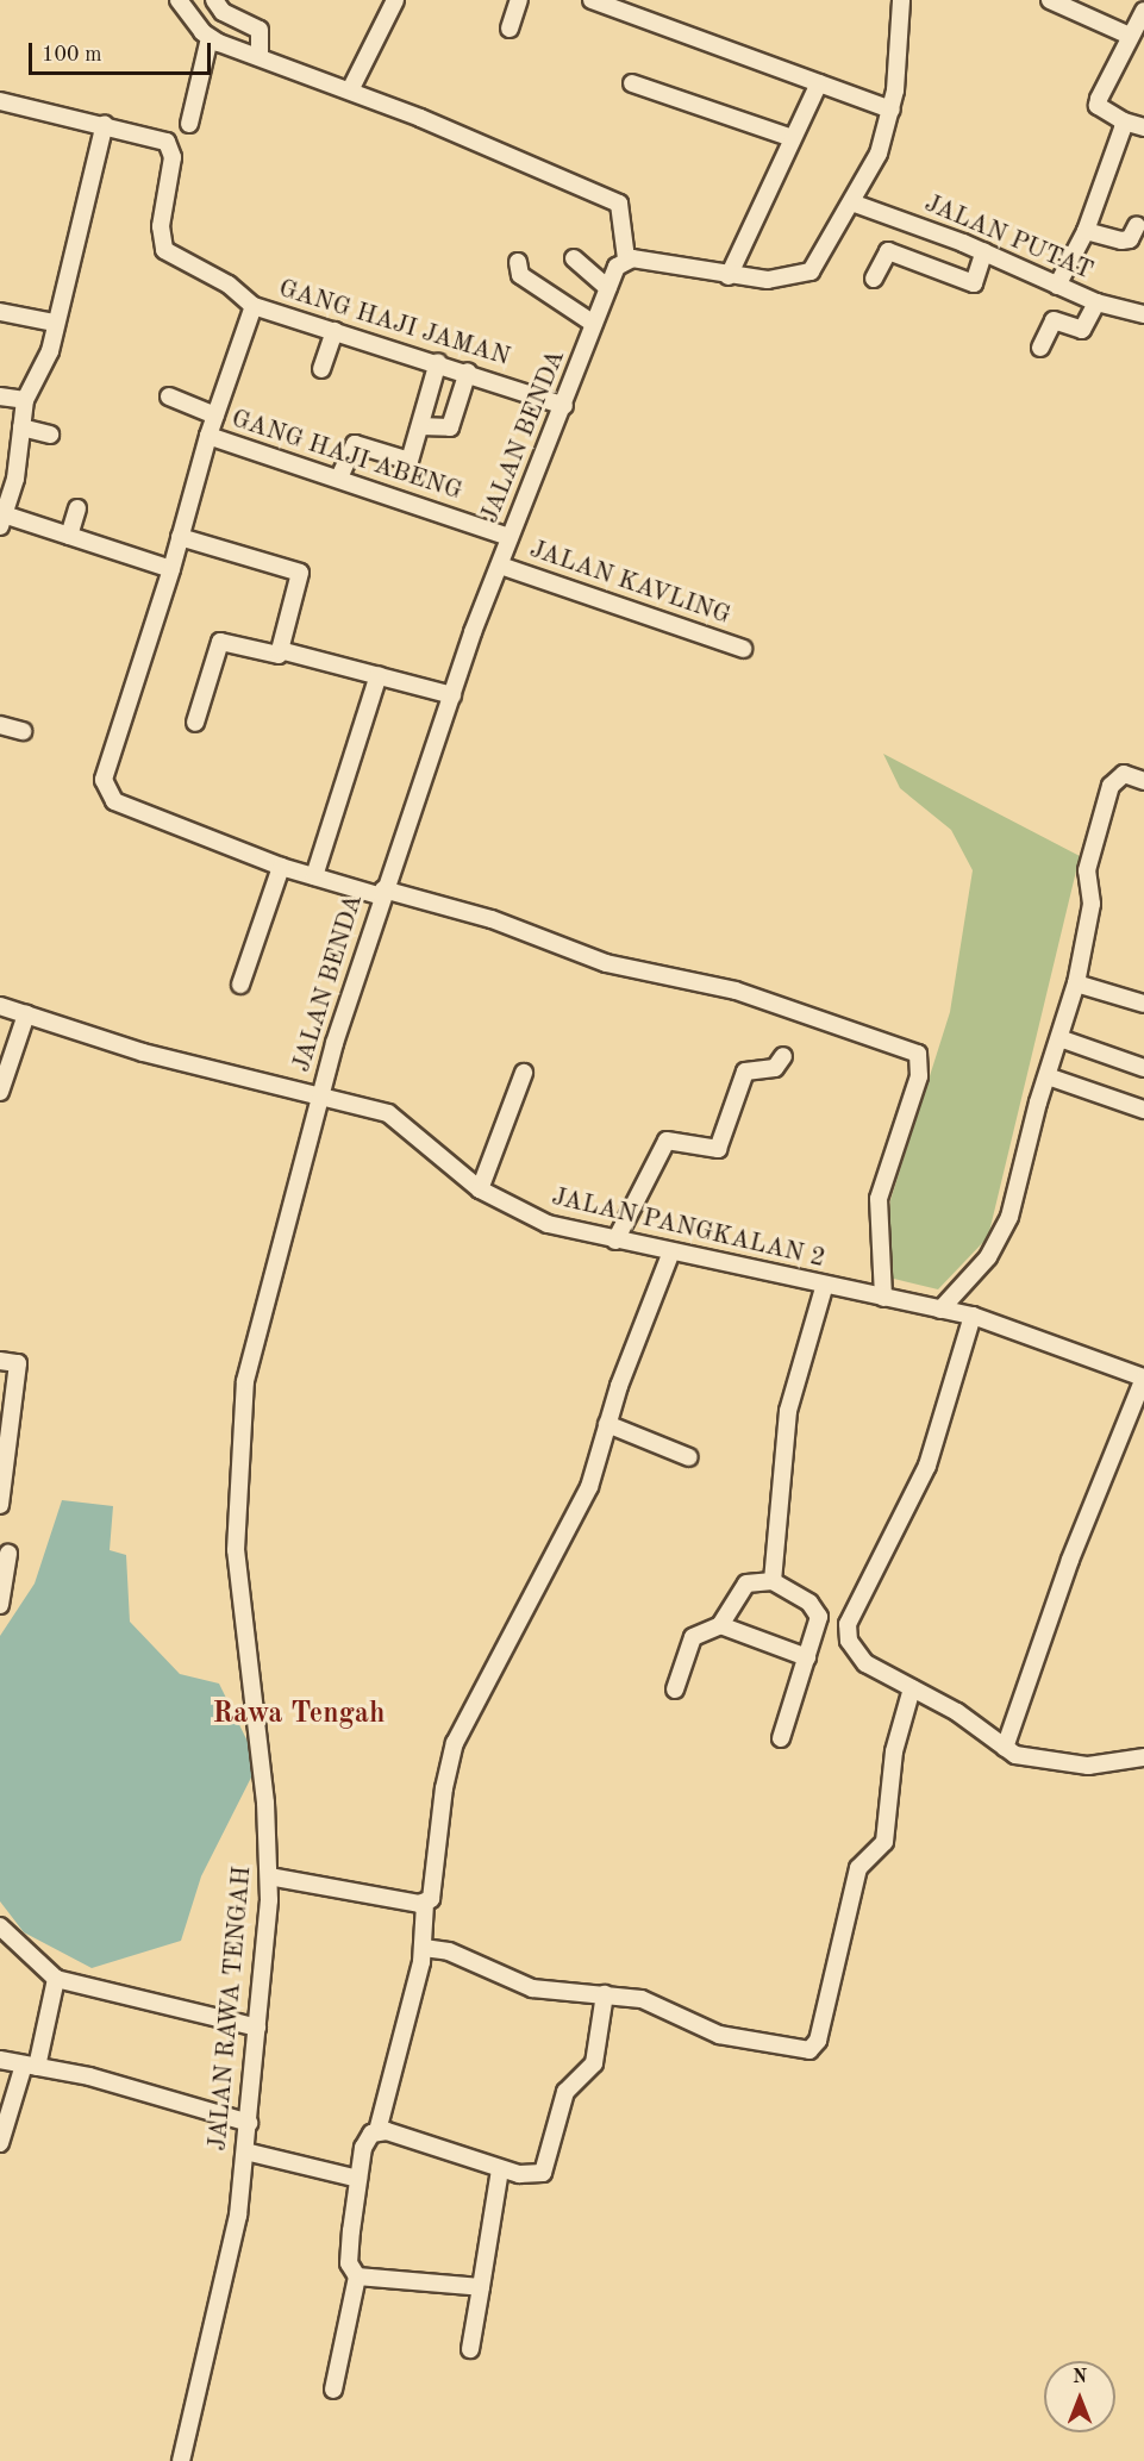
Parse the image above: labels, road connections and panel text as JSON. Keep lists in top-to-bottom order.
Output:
{
  "streets": {
    "street": [
      "JALAN PUTAT",
      "GANG HAJI JAMAN",
      "JALAN BENDA",
      "GANG HAJI ABENG",
      "JALAN KAVLING",
      "JALAN PANGKALAN 2",
      "JALAN RAWA TENGAH"
    ]
  },
  "crossings": [
    ["GANG HAJI JAMAN", "JALAN BENDA"],
    ["JALAN BENDA", "GANG HAJI ABENG"],
    ["JALAN BENDA", "JALAN KAVLING"],
    ["JALAN BENDA", "JALAN PANGKALAN 2"],
    ["JALAN BENDA", "JALAN RAWA TENGAH"],
    ["JALAN PANGKALAN 2", "JALAN RAWA TENGAH"]
  ],
  "districts": ["Rawa Tengah"],
  "scale_bar": "100 m",
  "north": "top"
}
